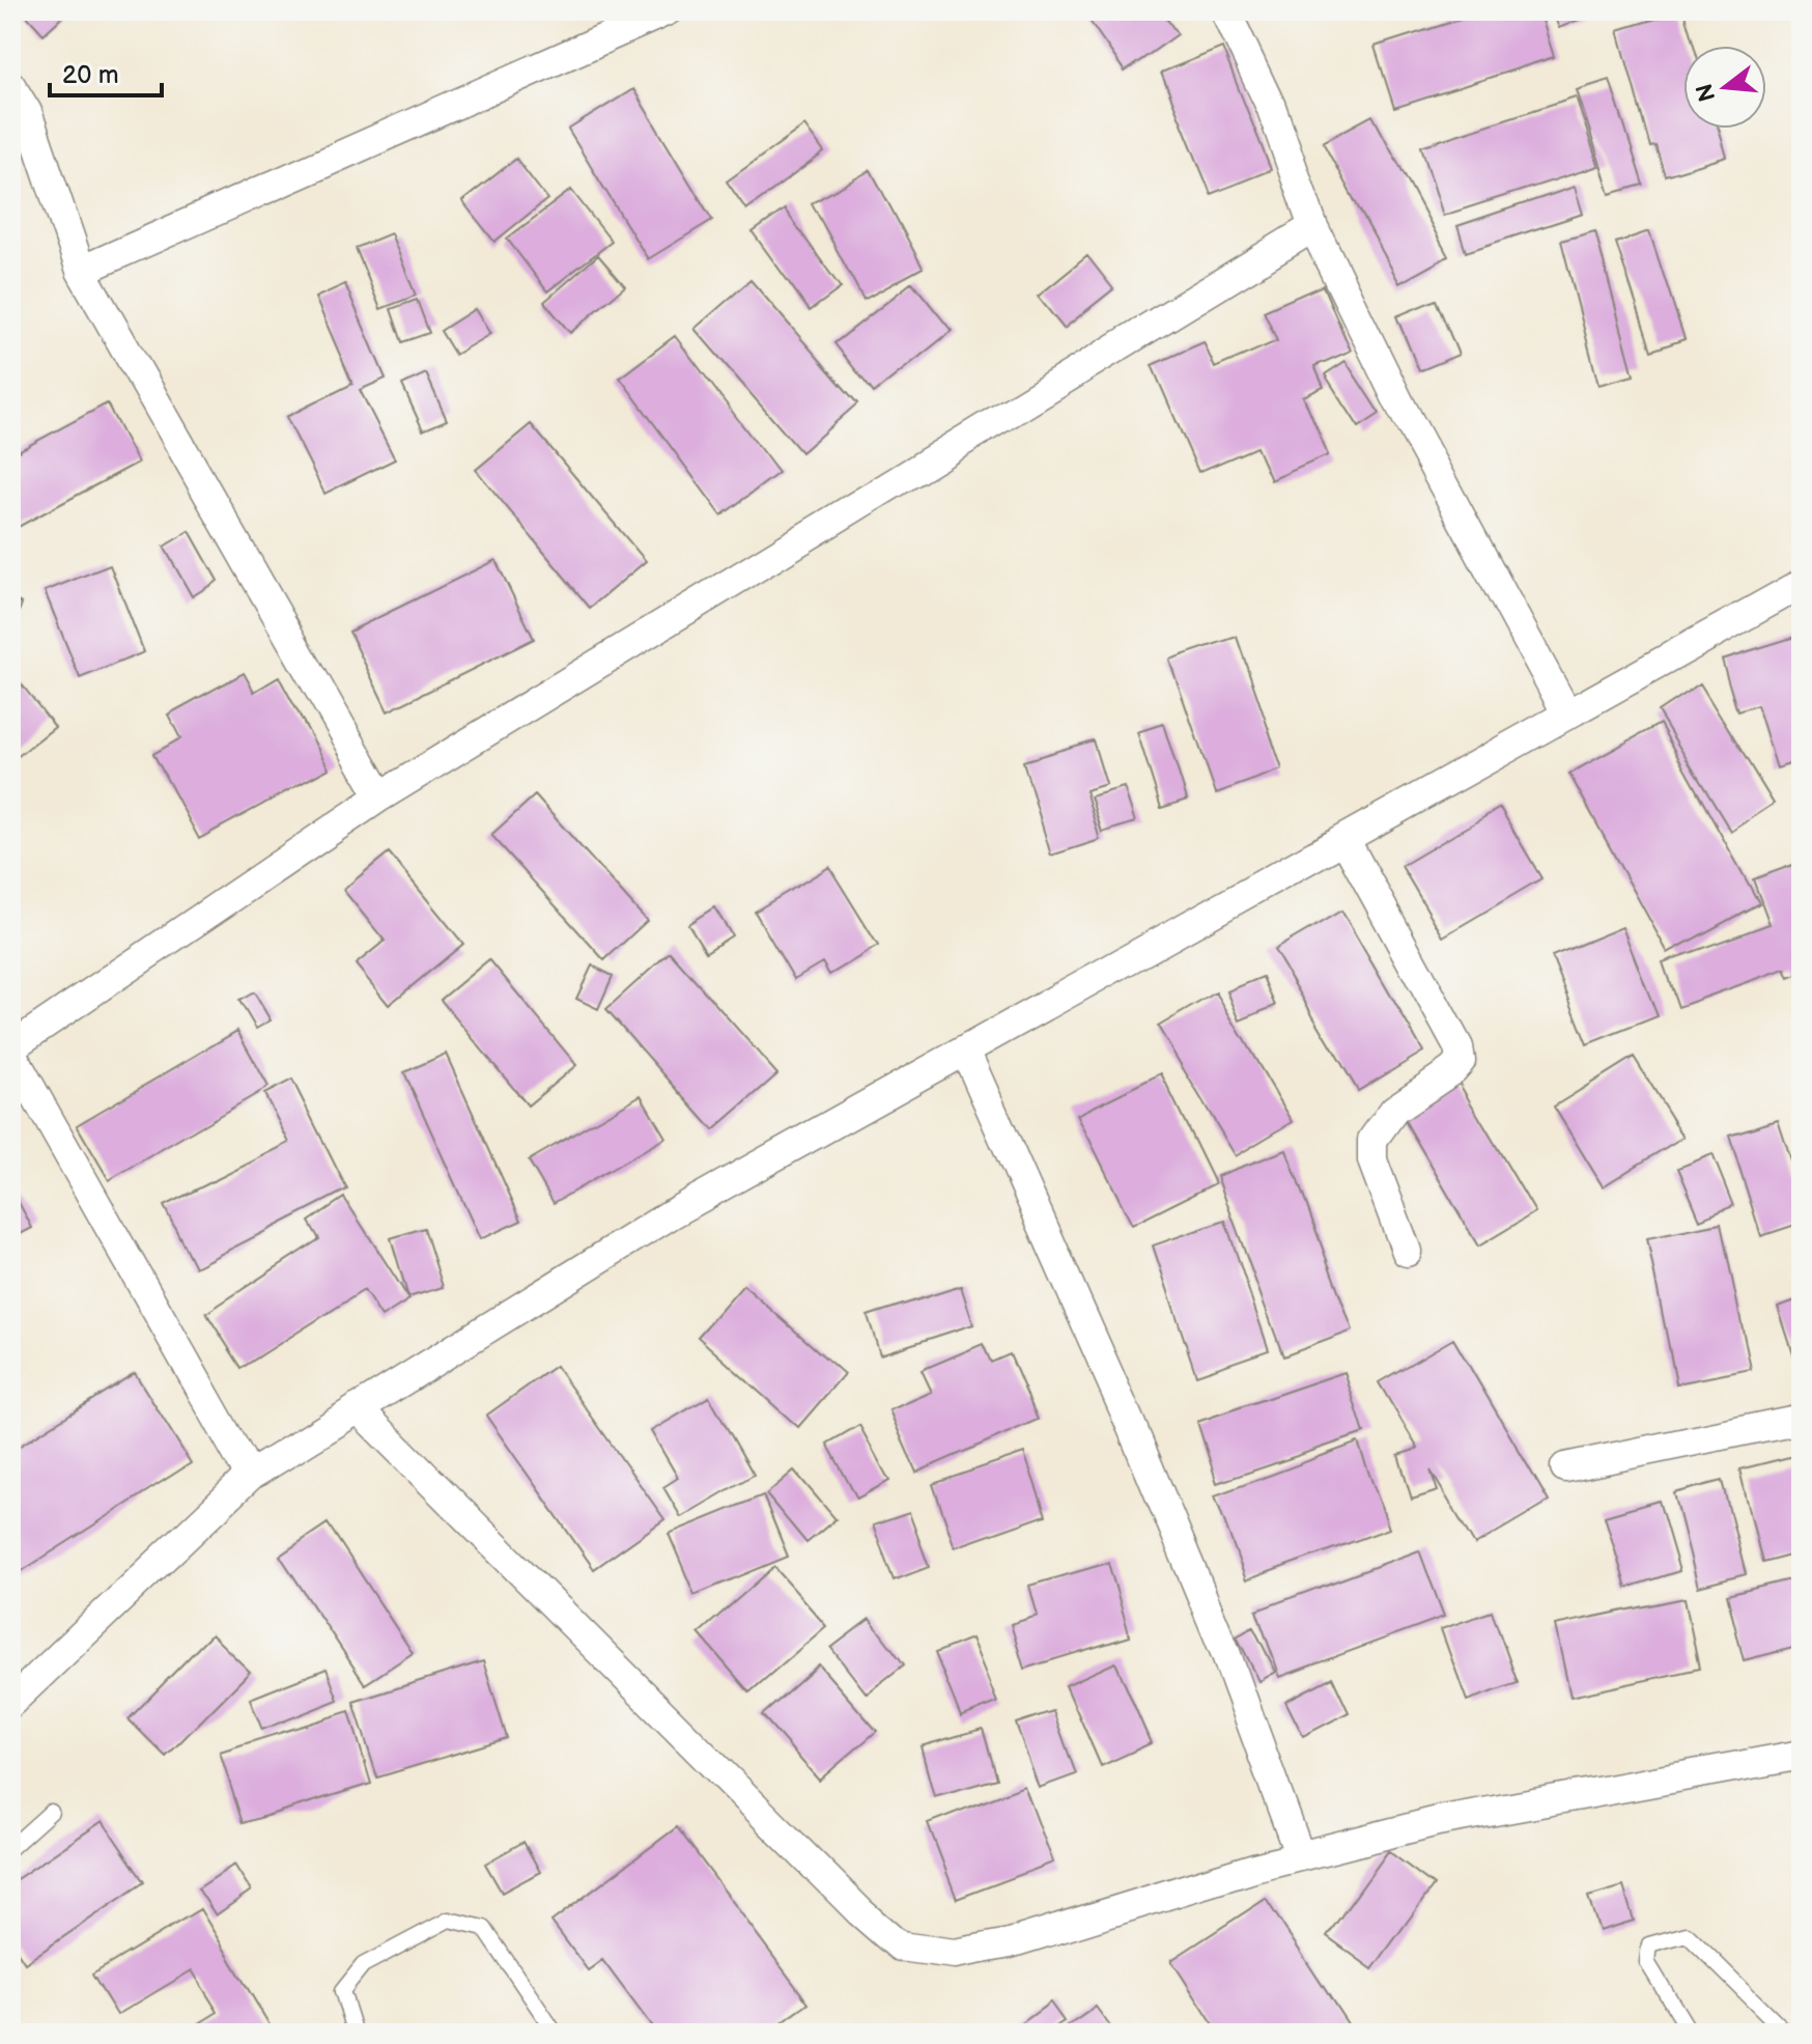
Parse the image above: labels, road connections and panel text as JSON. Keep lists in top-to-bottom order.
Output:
{
  "scale_bar": "20 m",
  "north": "left"
}
